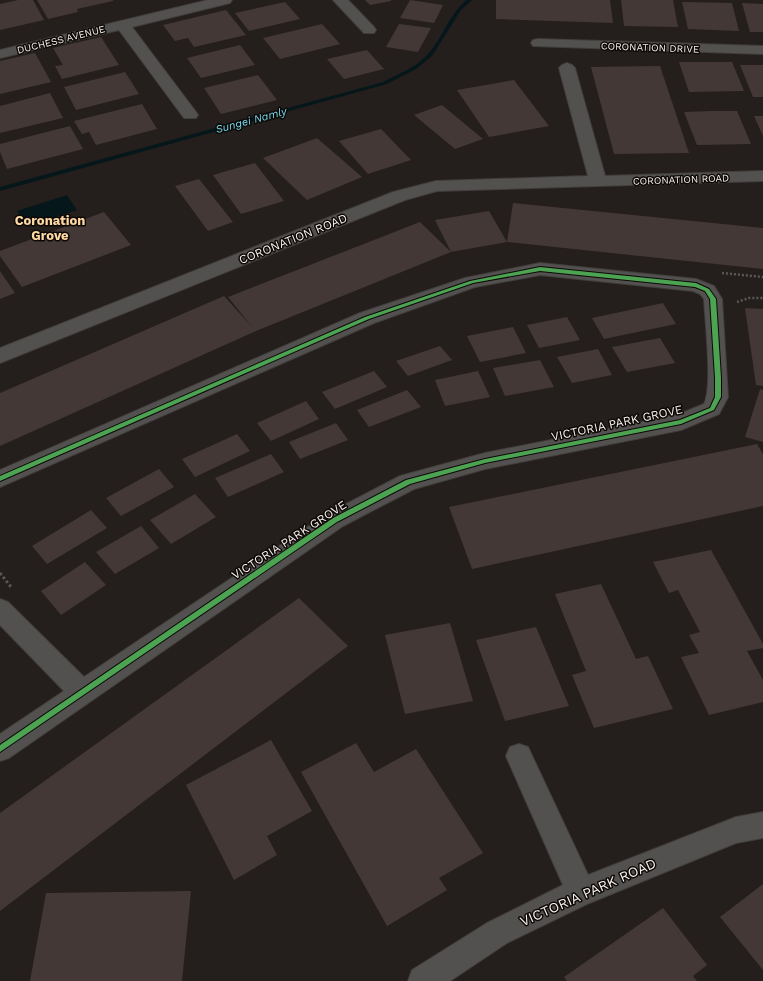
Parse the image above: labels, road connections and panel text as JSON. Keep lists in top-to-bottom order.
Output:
{
  "streets": {
    "street": [
      "DUCHESS AVENUE",
      "CORONATION DRIVE",
      "CORONATION ROAD",
      "VICTORIA PARK GROVE",
      "VICTORIA PARK ROAD"
    ]
  },
  "districts": ["Coronation Grove"],
  "water": ["Sungei Namly"]
}
